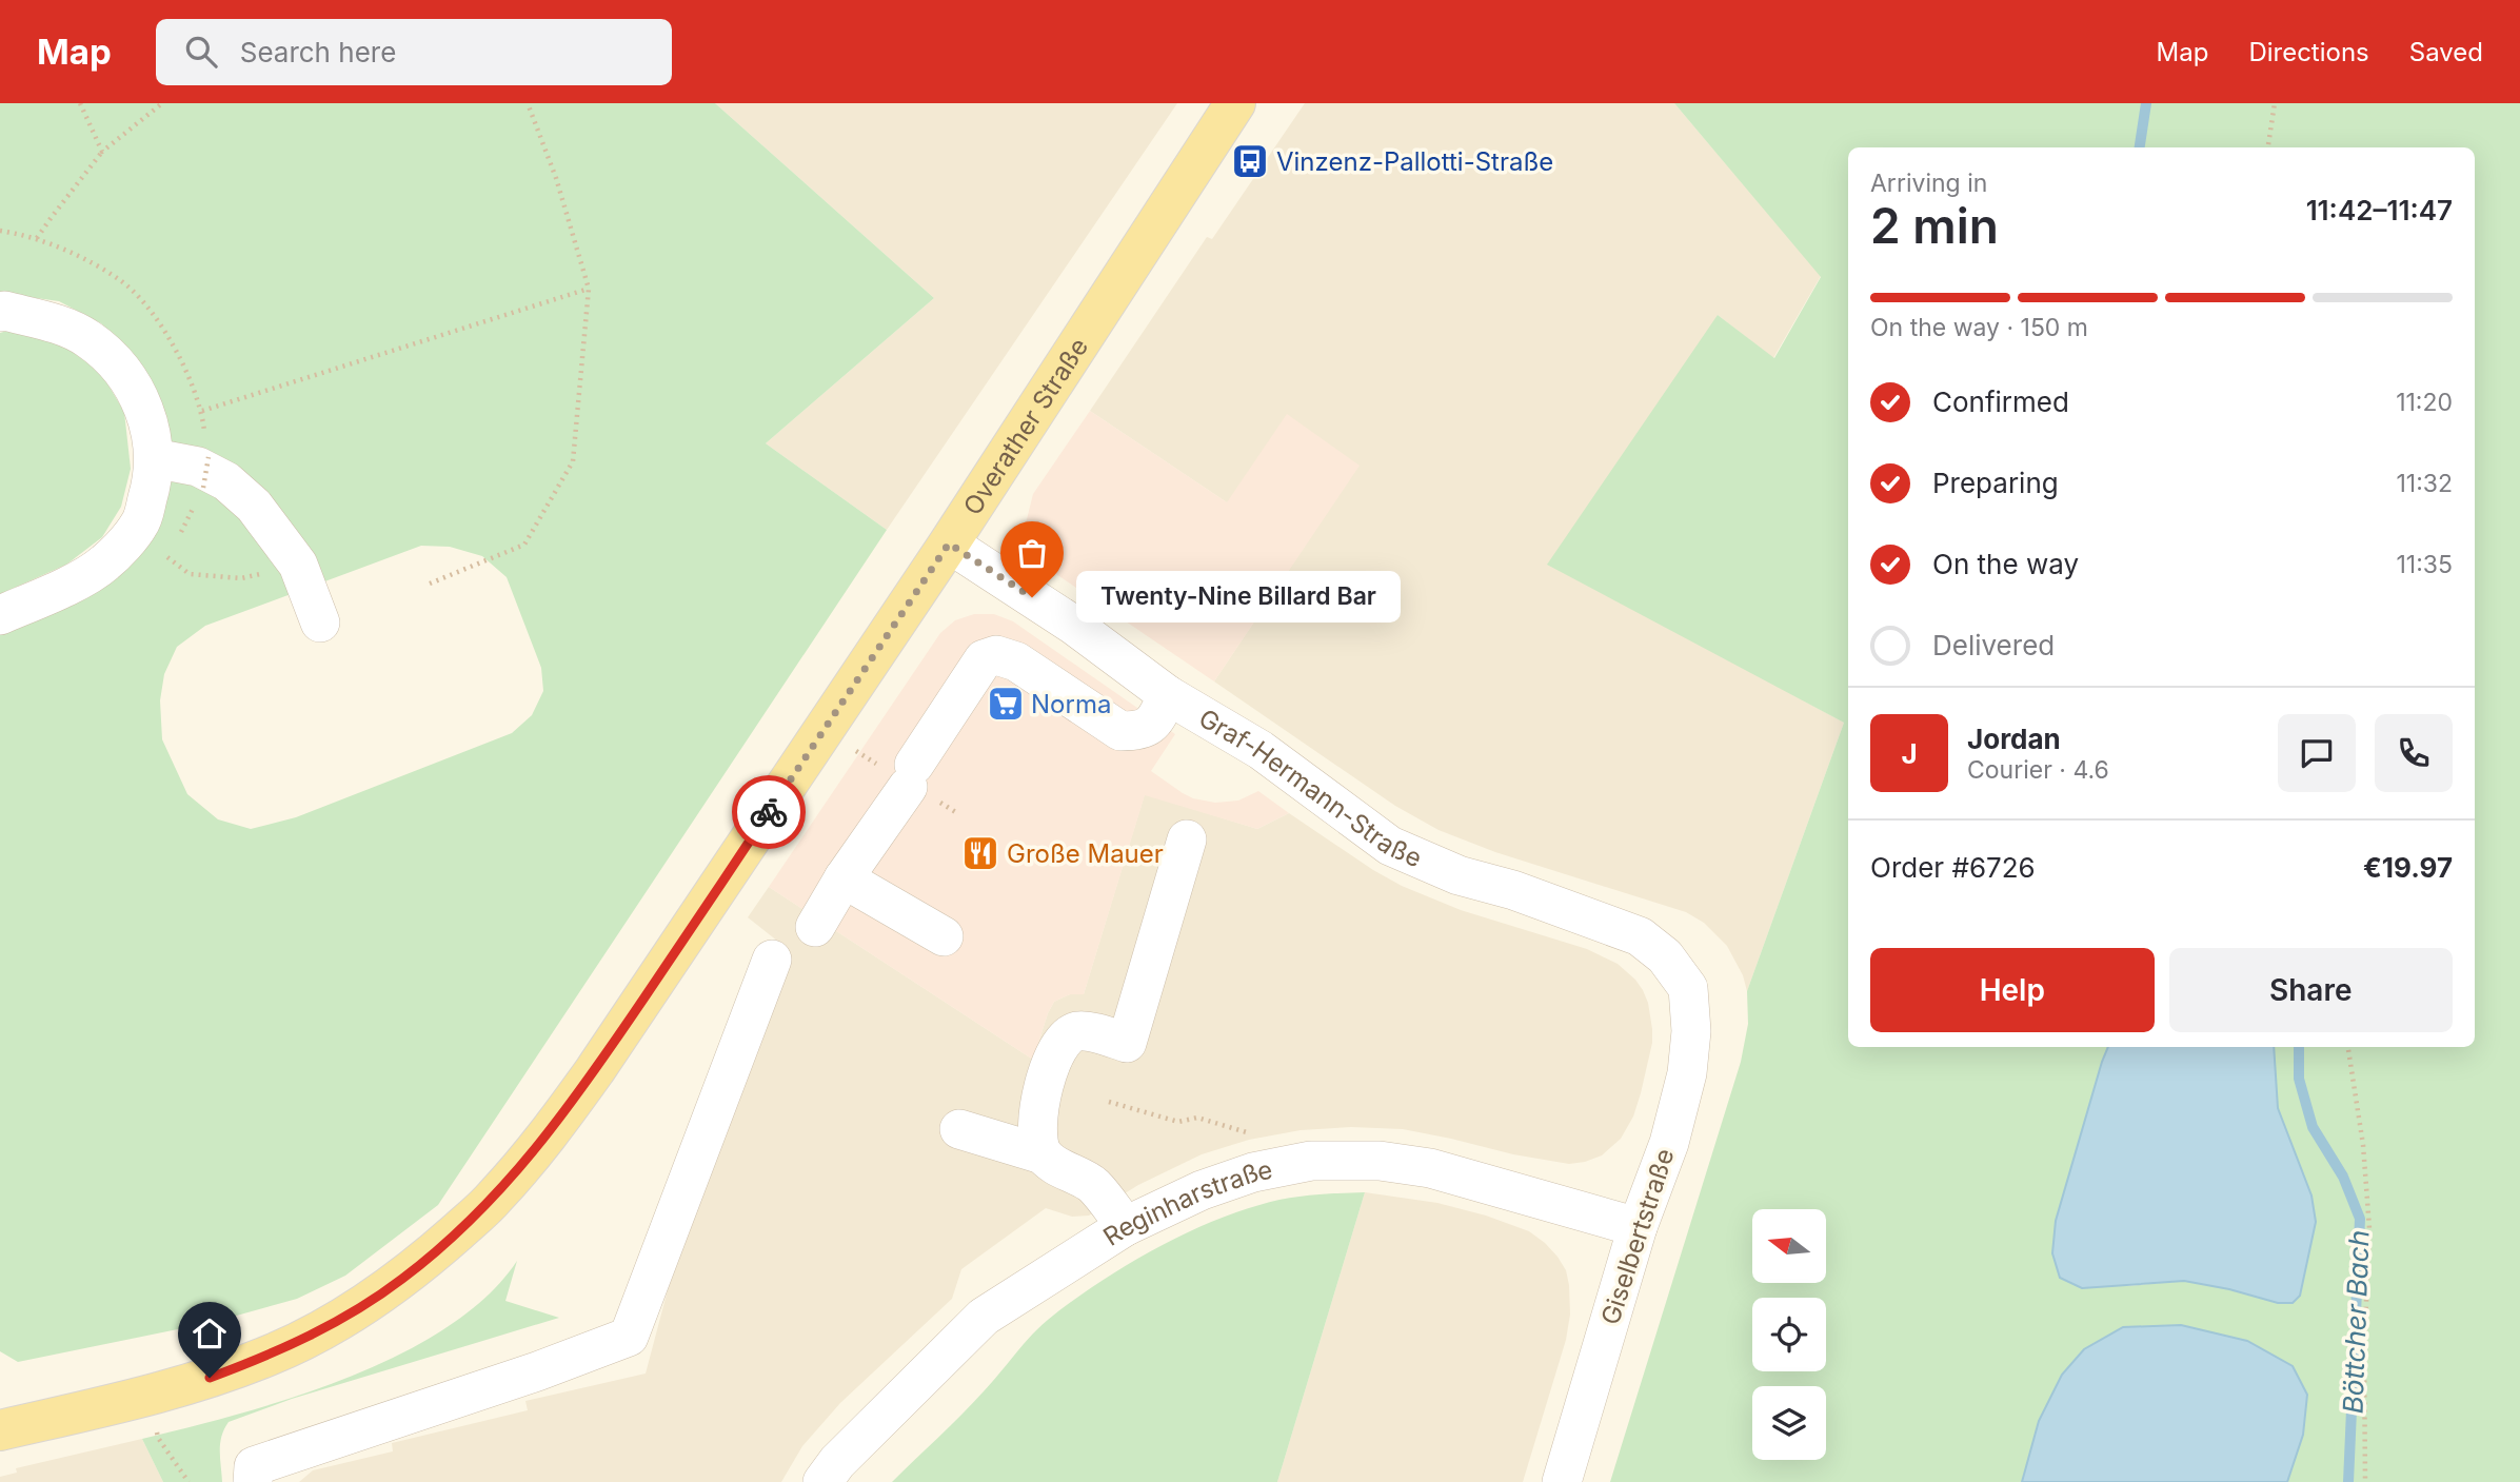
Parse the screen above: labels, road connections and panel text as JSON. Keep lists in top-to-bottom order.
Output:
{
  "streets": {
    "main road": ["Overather Straße"],
    "street": ["Graf-Hermann-Straße", "Reginharstraße", "Giselbertstraße"]
  },
  "crossings": [
    ["Overather Straße", "Graf-Hermann-Straße"],
    ["Graf-Hermann-Straße", "Giselbertstraße"],
    ["Reginharstraße", "Giselbertstraße"]
  ],
  "water": ["Böttcher Bach"],
  "places": {
    "bus stop": ["Vinzenz-Pallotti-Straße"],
    "other": ["Twenty-Nine Billard Bar"],
    "supermarket": ["Norma"],
    "restaurant": ["Große Mauer"]
  },
  "north": "left",
  "page": {
    "header": "Map",
    "search": "Search here",
    "nav": ["Map", "Directions", "Saved"],
    "heading": ["2 min", "Arriving in", "11:42–11:47"],
    "panel": [
      "Jordan",
      "Courier · 4.6",
      "Order #6726",
      "€19.97"
    ],
    "bar": "On the way · 150 m",
    "list": [
      ["Confirmed", "11:20"],
      ["Preparing", "11:32"],
      ["On the way", "11:35"],
      "Delivered"
    ],
    "bubble": "Twenty-Nine Billard Bar",
    "round": "J",
    "buttons": ["Help", "Share"]
  }
}
